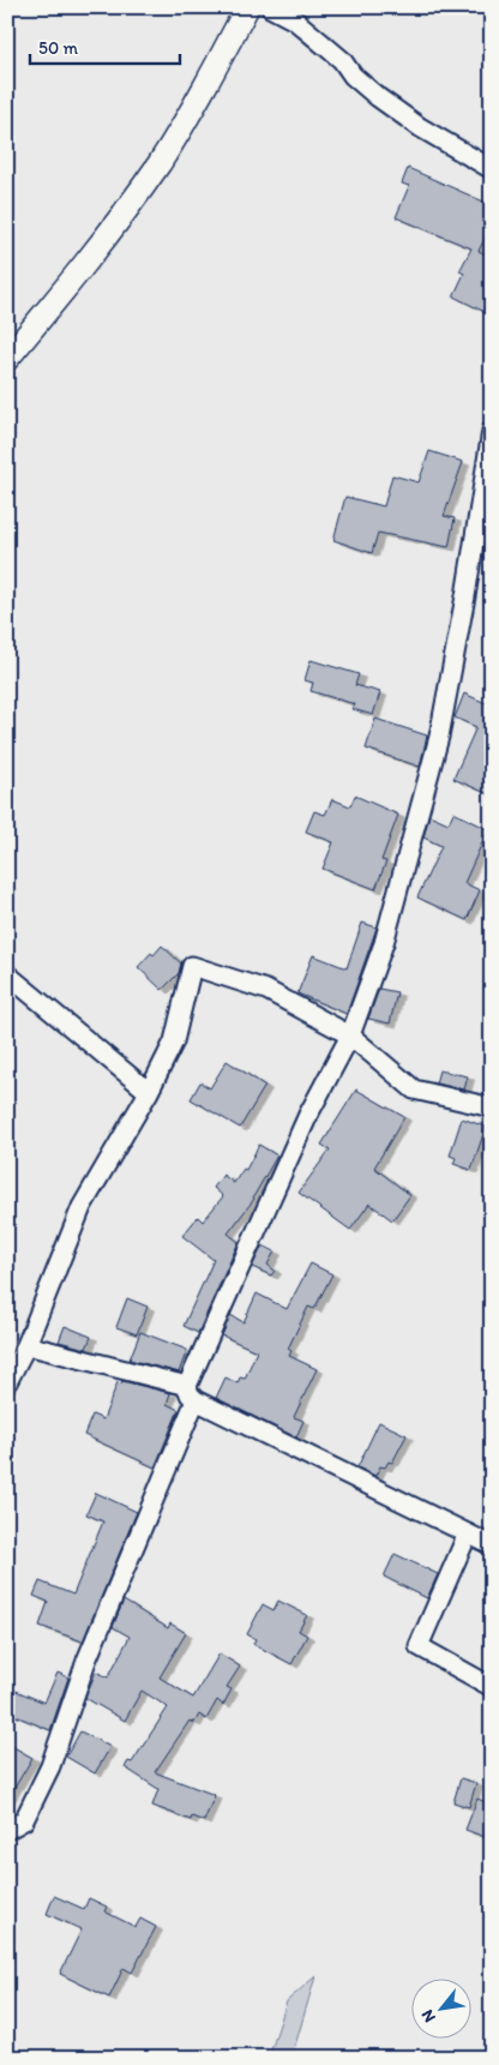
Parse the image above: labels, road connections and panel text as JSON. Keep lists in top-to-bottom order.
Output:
{
  "scale_bar": "50 m",
  "north": "bottom left"
}
